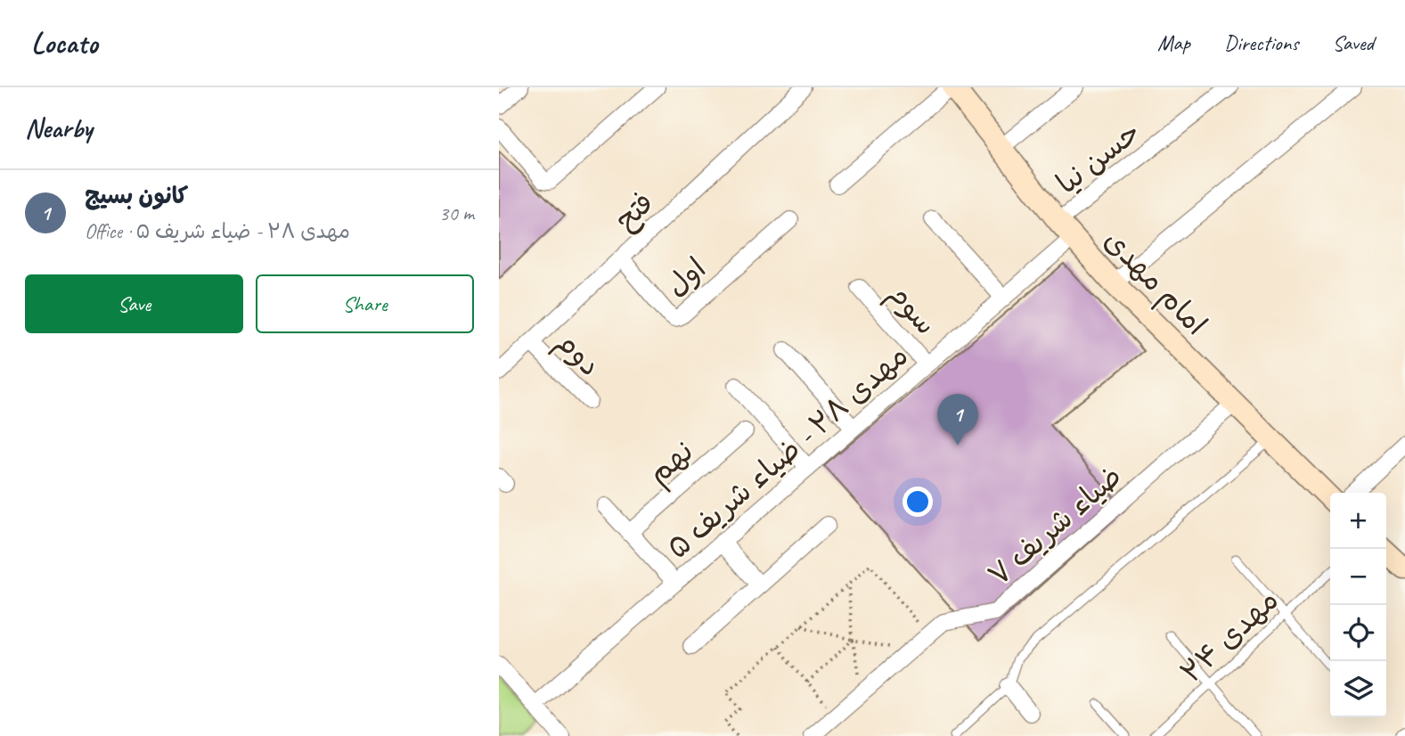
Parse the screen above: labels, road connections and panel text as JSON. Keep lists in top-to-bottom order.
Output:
{
  "streets": {
    "main road": ["امام مهدی"],
    "street": [
      "حسن نیا",
      "فتح",
      "اول",
      "سوم",
      "دوم",
      "مهدی ۲۸ - ضیاء شریف ۵",
      "نهم",
      "ضیاء شریف ۷"
    ],
    "lane": ["مهدی ۲۴"]
  },
  "crossings": [
    ["حسن نیا", "امام مهدی"],
    ["حسن نیا", "مهدی ۲۸ - ضیاء شریف ۵"],
    ["فتح", "اول"],
    ["فتح", "دوم"],
    ["امام مهدی", "مهدی ۲۸ - ضیاء شریف ۵"],
    ["امام مهدی", "ضیاء شریف ۷"],
    ["سوم", "مهدی ۲۸ - ضیاء شریف ۵"]
  ],
  "page": {
    "header": "Locato",
    "nav": ["Map", "Directions", "Saved"],
    "heading": "Nearby",
    "list": [
      {
        "mark": "1",
        "name": "کانون بسیج",
        "note": "Office · مهدی ۲۸ - ضیاء شریف ۵",
        "value": "30 m"
      }
    ],
    "buttons": ["Save", "Share"],
    "pins": "1",
    "map_buttons": ["+", "−"]
  }
}
